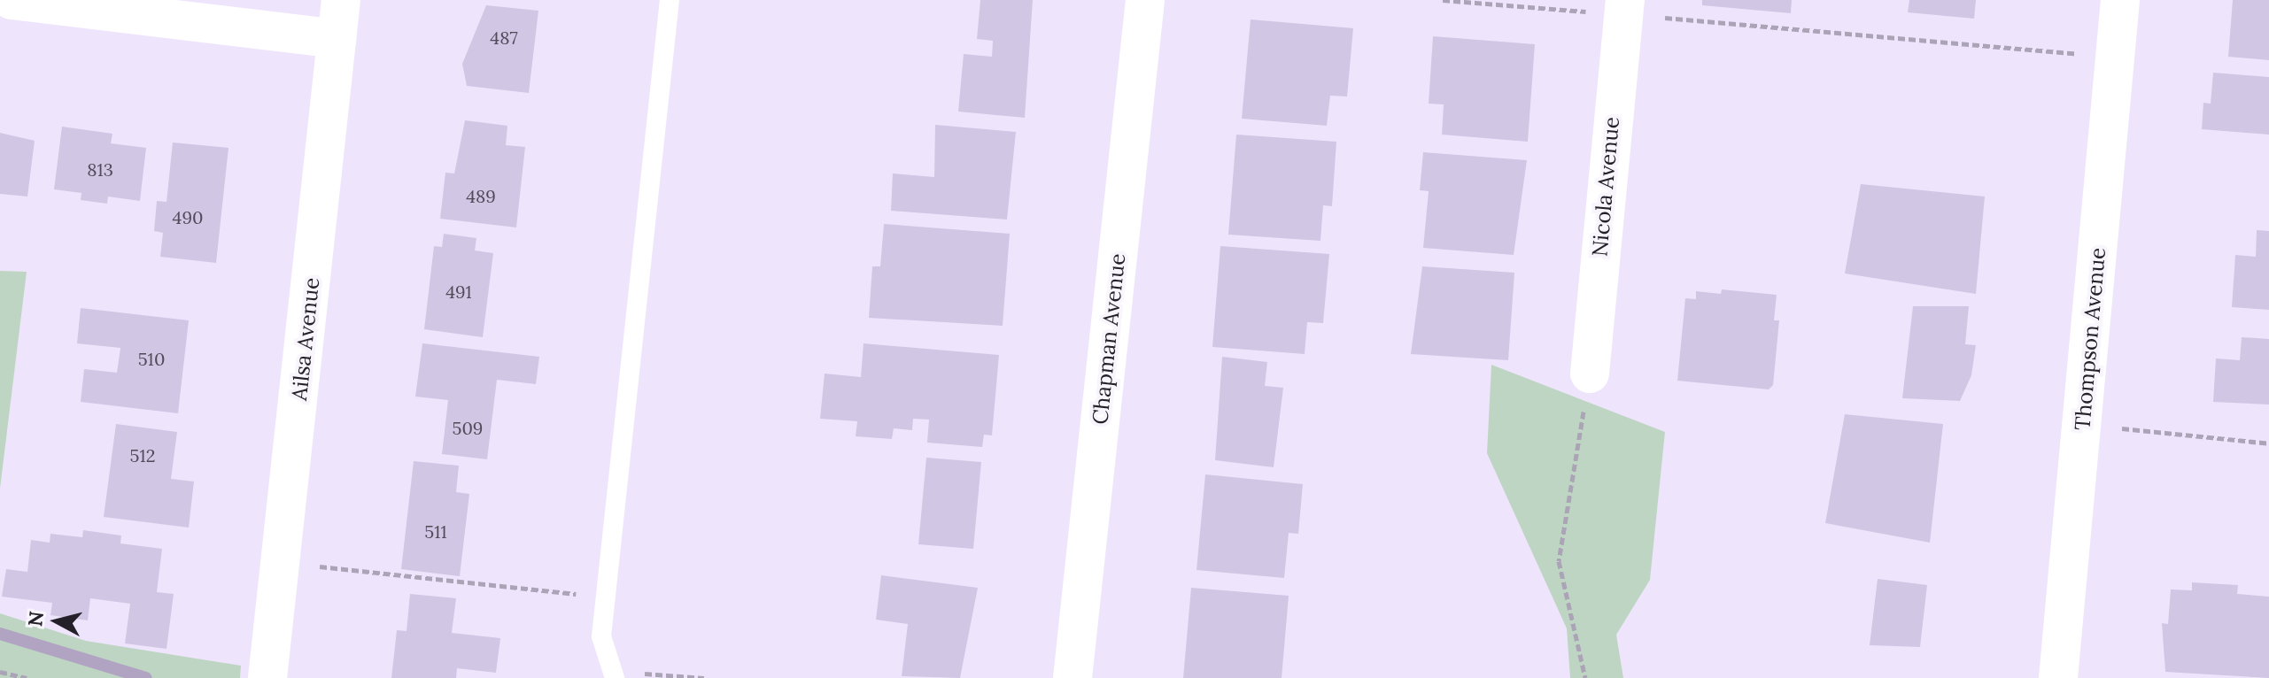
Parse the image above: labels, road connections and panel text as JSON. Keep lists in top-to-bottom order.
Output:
{
  "streets": {
    "street": [
      "Nicola Avenue",
      "Ailsa Avenue",
      "Chapman Avenue",
      "Thompson Avenue"
    ]
  },
  "house_numbers": [
    "487",
    "813",
    "489",
    "490",
    "491",
    "510",
    "509",
    "512",
    "511"
  ],
  "north": "left"
}
